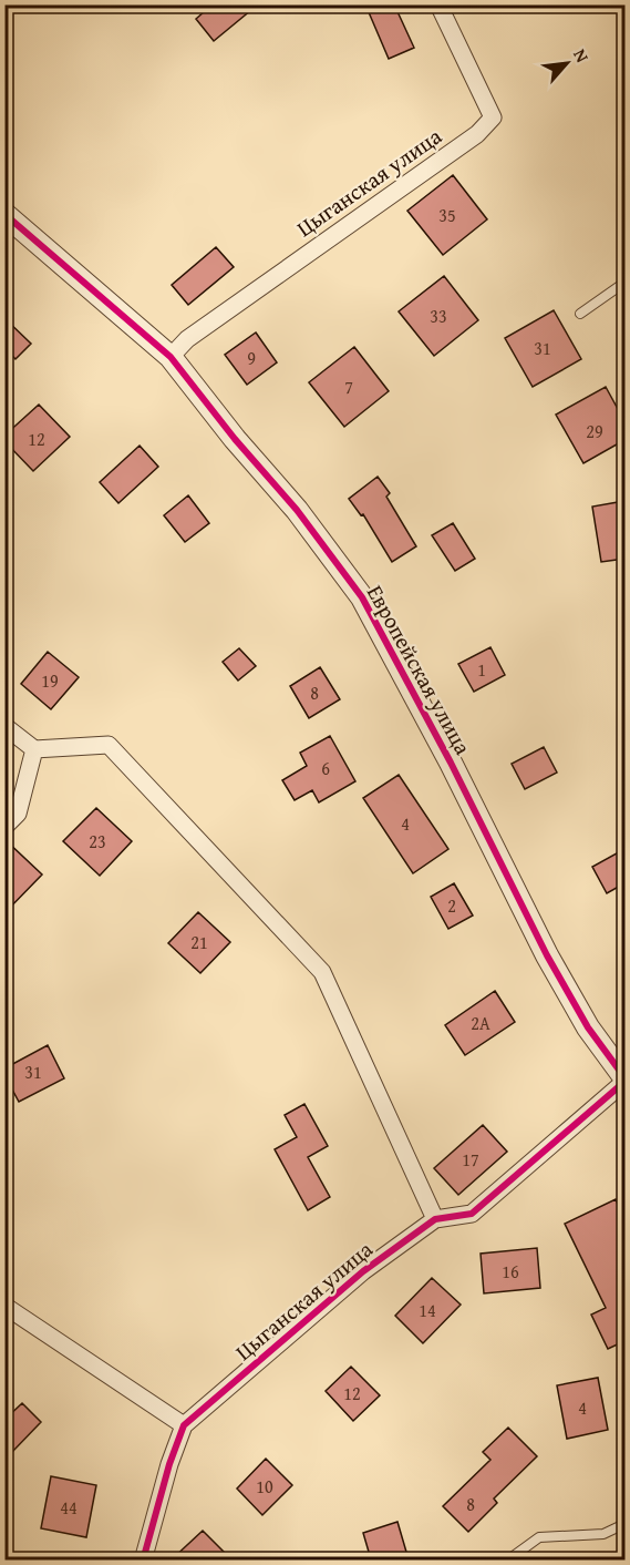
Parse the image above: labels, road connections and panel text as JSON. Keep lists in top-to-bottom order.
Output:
{
  "streets": {
    "street": ["Цыганская улица", "Европейская улица"]
  },
  "crossings": [
    ["Цыганская улица", "Европейская улица"]
  ],
  "house_numbers": [
    "35",
    "33",
    "31",
    "9",
    "7",
    "29",
    "12",
    "1",
    "19",
    "8",
    "6",
    "4",
    "23",
    "2",
    "21",
    "2А",
    "31",
    "17",
    "16",
    "14",
    "12",
    "4",
    "10",
    "8",
    "44"
  ],
  "north": "top right"
}
